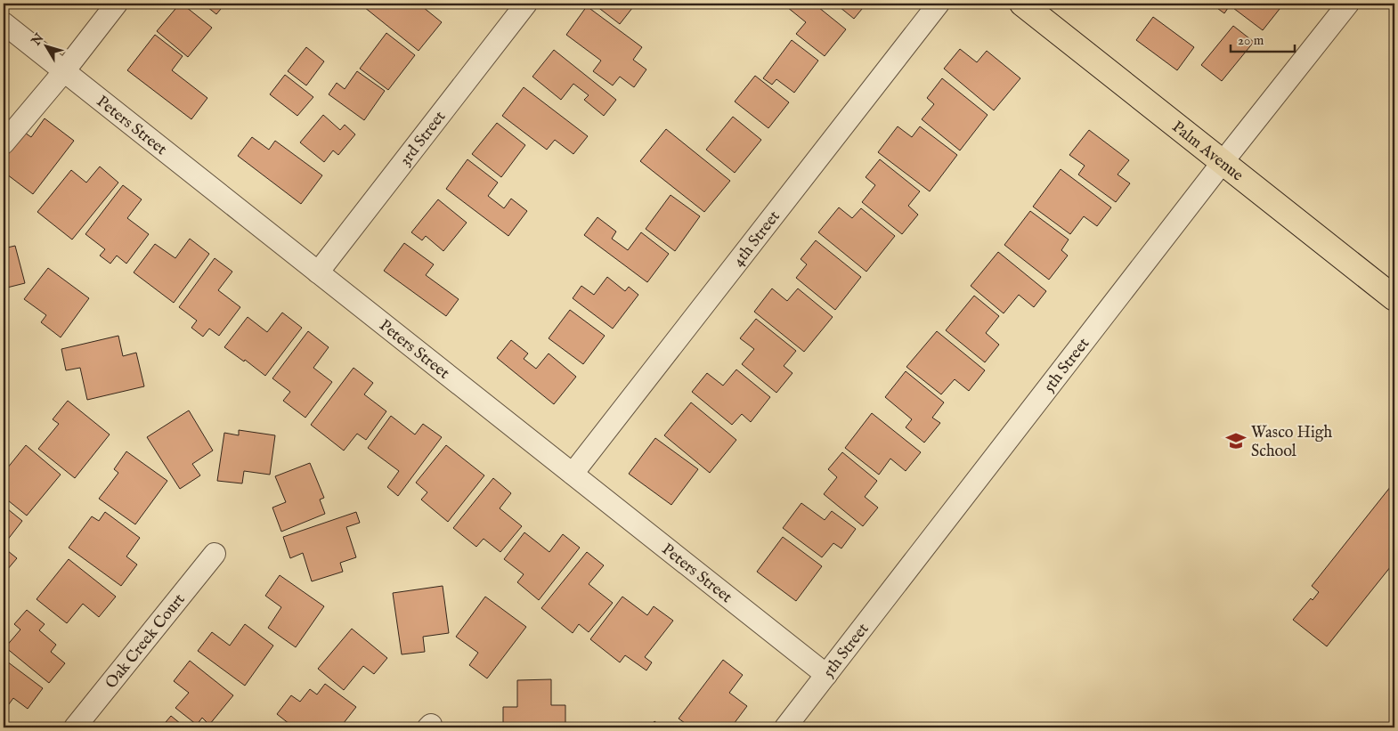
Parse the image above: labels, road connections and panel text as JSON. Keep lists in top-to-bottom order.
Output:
{
  "streets": {
    "main road": ["Palm Avenue"],
    "street": [
      "Peters Street",
      "3rd Street",
      "4th Street",
      "5th Street",
      "Oak Creek Court"
    ]
  },
  "crossings": [
    ["Peters Street", "3rd Street"],
    ["Peters Street", "4th Street"],
    ["Peters Street", "5th Street"],
    ["Palm Avenue", "5th Street"]
  ],
  "places": {
    "school or university": ["Wasco High School"]
  },
  "scale_bar": "20 m",
  "north": "top left"
}
